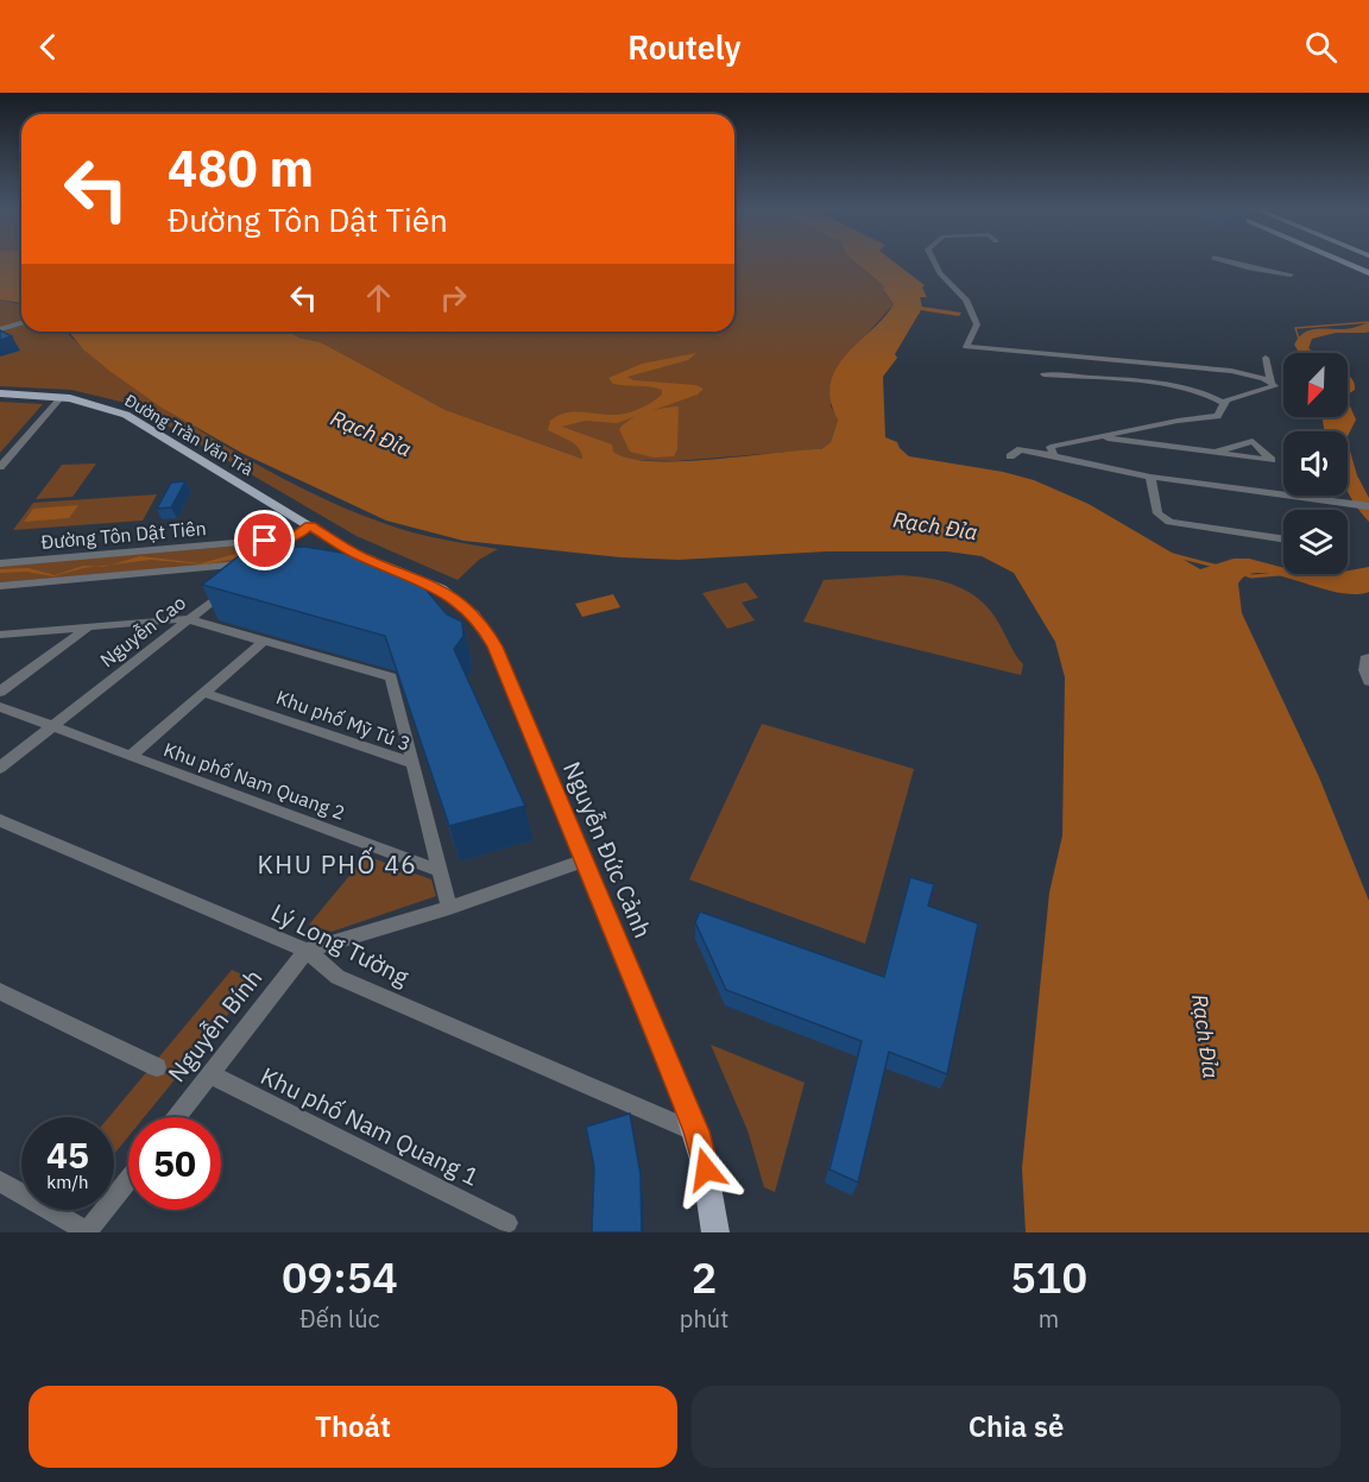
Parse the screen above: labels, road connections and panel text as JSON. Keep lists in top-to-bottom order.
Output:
{
  "streets": {
    "main road": ["Đường Trần Văn Trà", "Nguyễn Đức Cảnh"],
    "street": [
      "Đường Tôn Dật Tiên",
      "Nguyễn Cao",
      "Khu phố Mỹ Tú 3",
      "Khu phố Nam Quang 2",
      "Lý Long Tường",
      "Nguyễn Bính",
      "Khu phố Nam Quang 1"
    ]
  },
  "crossings": [
    ["Đường Trần Văn Trà", "Nguyễn Đức Cảnh"],
    ["Nguyễn Cao", "Khu phố Nam Quang 2"],
    ["Khu phố Mỹ Tú 3", "Khu phố Nam Quang 2"],
    ["Nguyễn Đức Cảnh", "Lý Long Tường"],
    ["Lý Long Tường", "Nguyễn Bính"],
    ["Nguyễn Bính", "Khu phố Nam Quang 1"]
  ],
  "districts": ["KHU PHỐ 46"],
  "water": ["Rạch Đỉa"],
  "north": "bottom left",
  "page": {
    "header": "Routely",
    "turn": ["480 m", "Đường Tôn Dật Tiên"],
    "speed": "45 km/h",
    "limit": "50",
    "eta": [
      "09:54",
      "Đến lúc",
      "2",
      "phút",
      "510",
      "m"
    ],
    "buttons": ["Thoát", "Chia sẻ"]
  }
}
